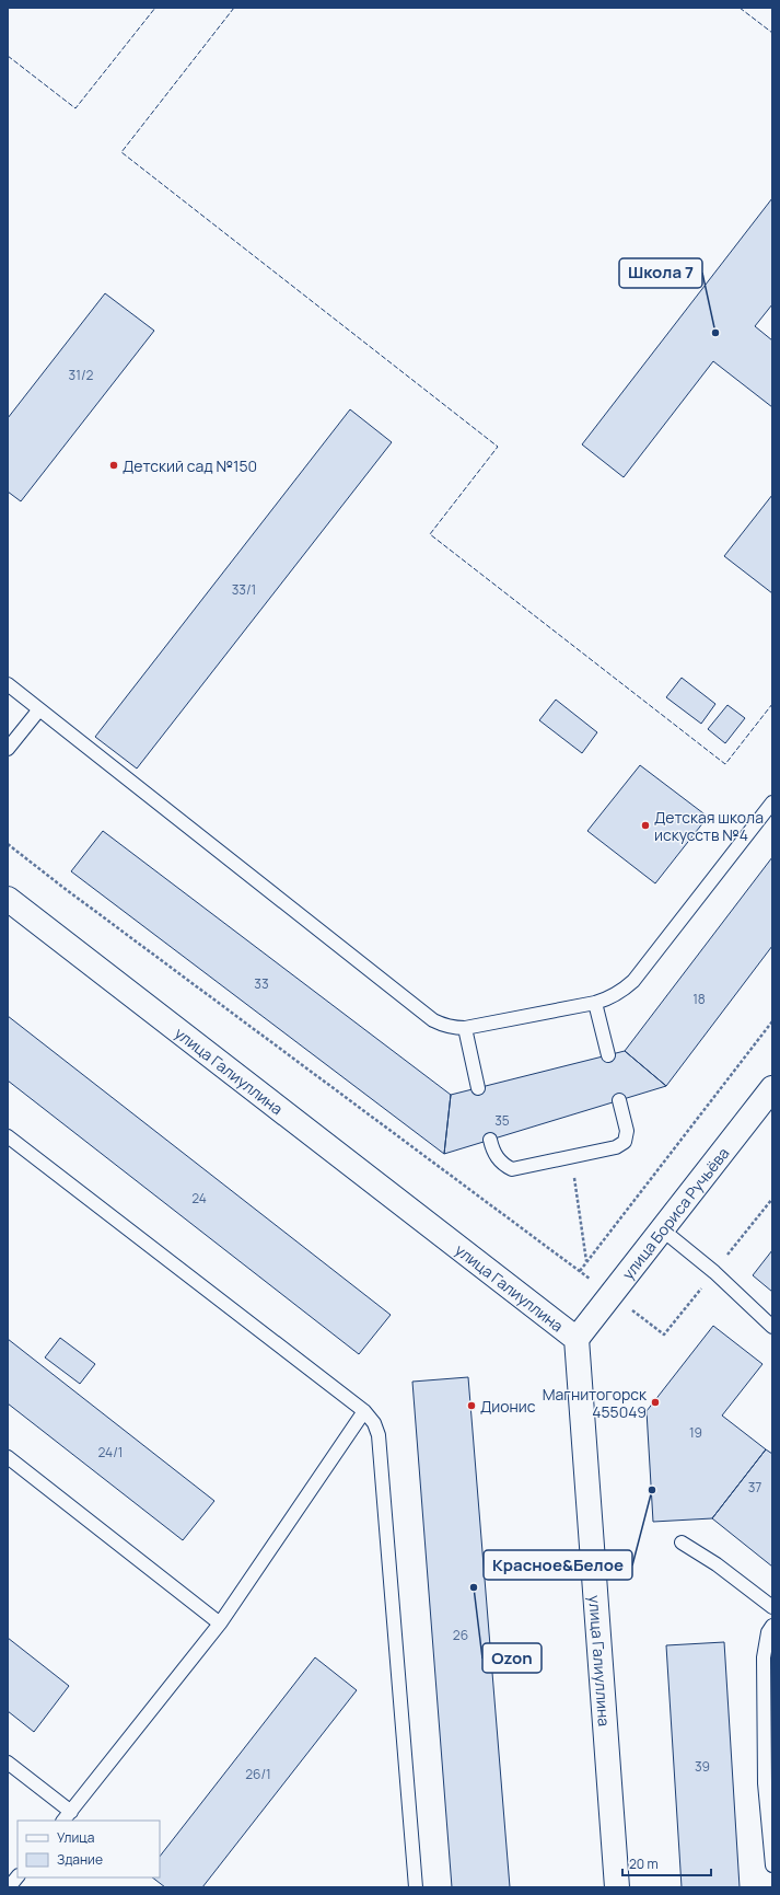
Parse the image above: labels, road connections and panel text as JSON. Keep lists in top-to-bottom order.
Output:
{
  "streets": {
    "street": ["улица Галиуллина", "улица Бориса Ручьёва"]
  },
  "crossings": [
    ["улица Галиуллина", "улица Бориса Ручьёва"]
  ],
  "places": [
    "Школа 7",
    "Детский сад №150",
    "Детская школа искусств №4",
    "Магнитогорск 455049",
    "Дионис",
    "Красное&Белое",
    "Ozon"
  ],
  "house_numbers": [
    "31/2",
    "33/1",
    "33",
    "18",
    "35",
    "24",
    "19",
    "24/1",
    "37",
    "26",
    "39",
    "26/1"
  ],
  "legend": ["Улица", "Здание"],
  "scale_bar": "20 m"
}
